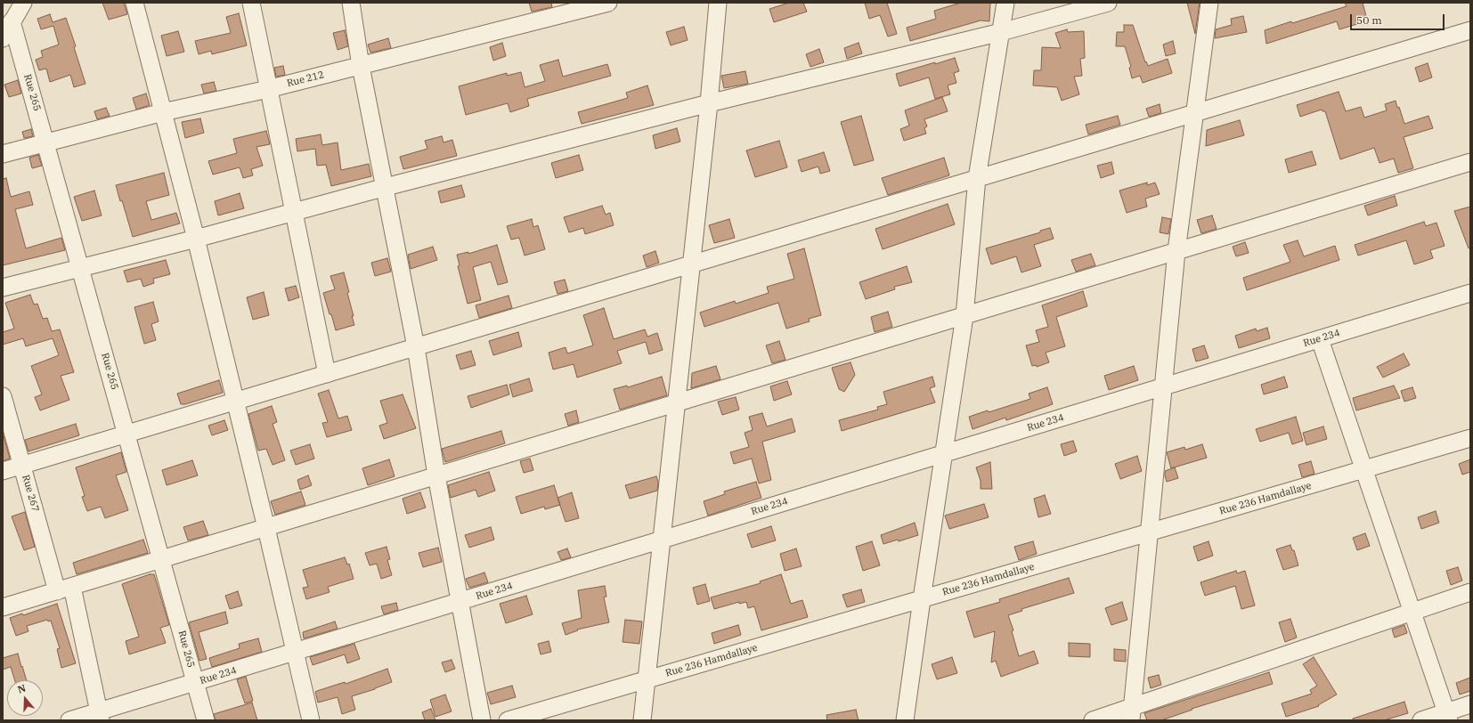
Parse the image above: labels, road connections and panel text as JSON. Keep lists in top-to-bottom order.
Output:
{
  "streets": {
    "street": [
      "Rue 212",
      "Rue 265",
      "Rue 234",
      "Rue 267",
      "Rue 236 Hamdallaye"
    ]
  },
  "crossings": [
    ["Rue 212", "Rue 265"],
    ["Rue 265", "Rue 234"],
    ["Rue 234", "Rue 267"]
  ],
  "scale_bar": "50 m",
  "north": "top"
}
